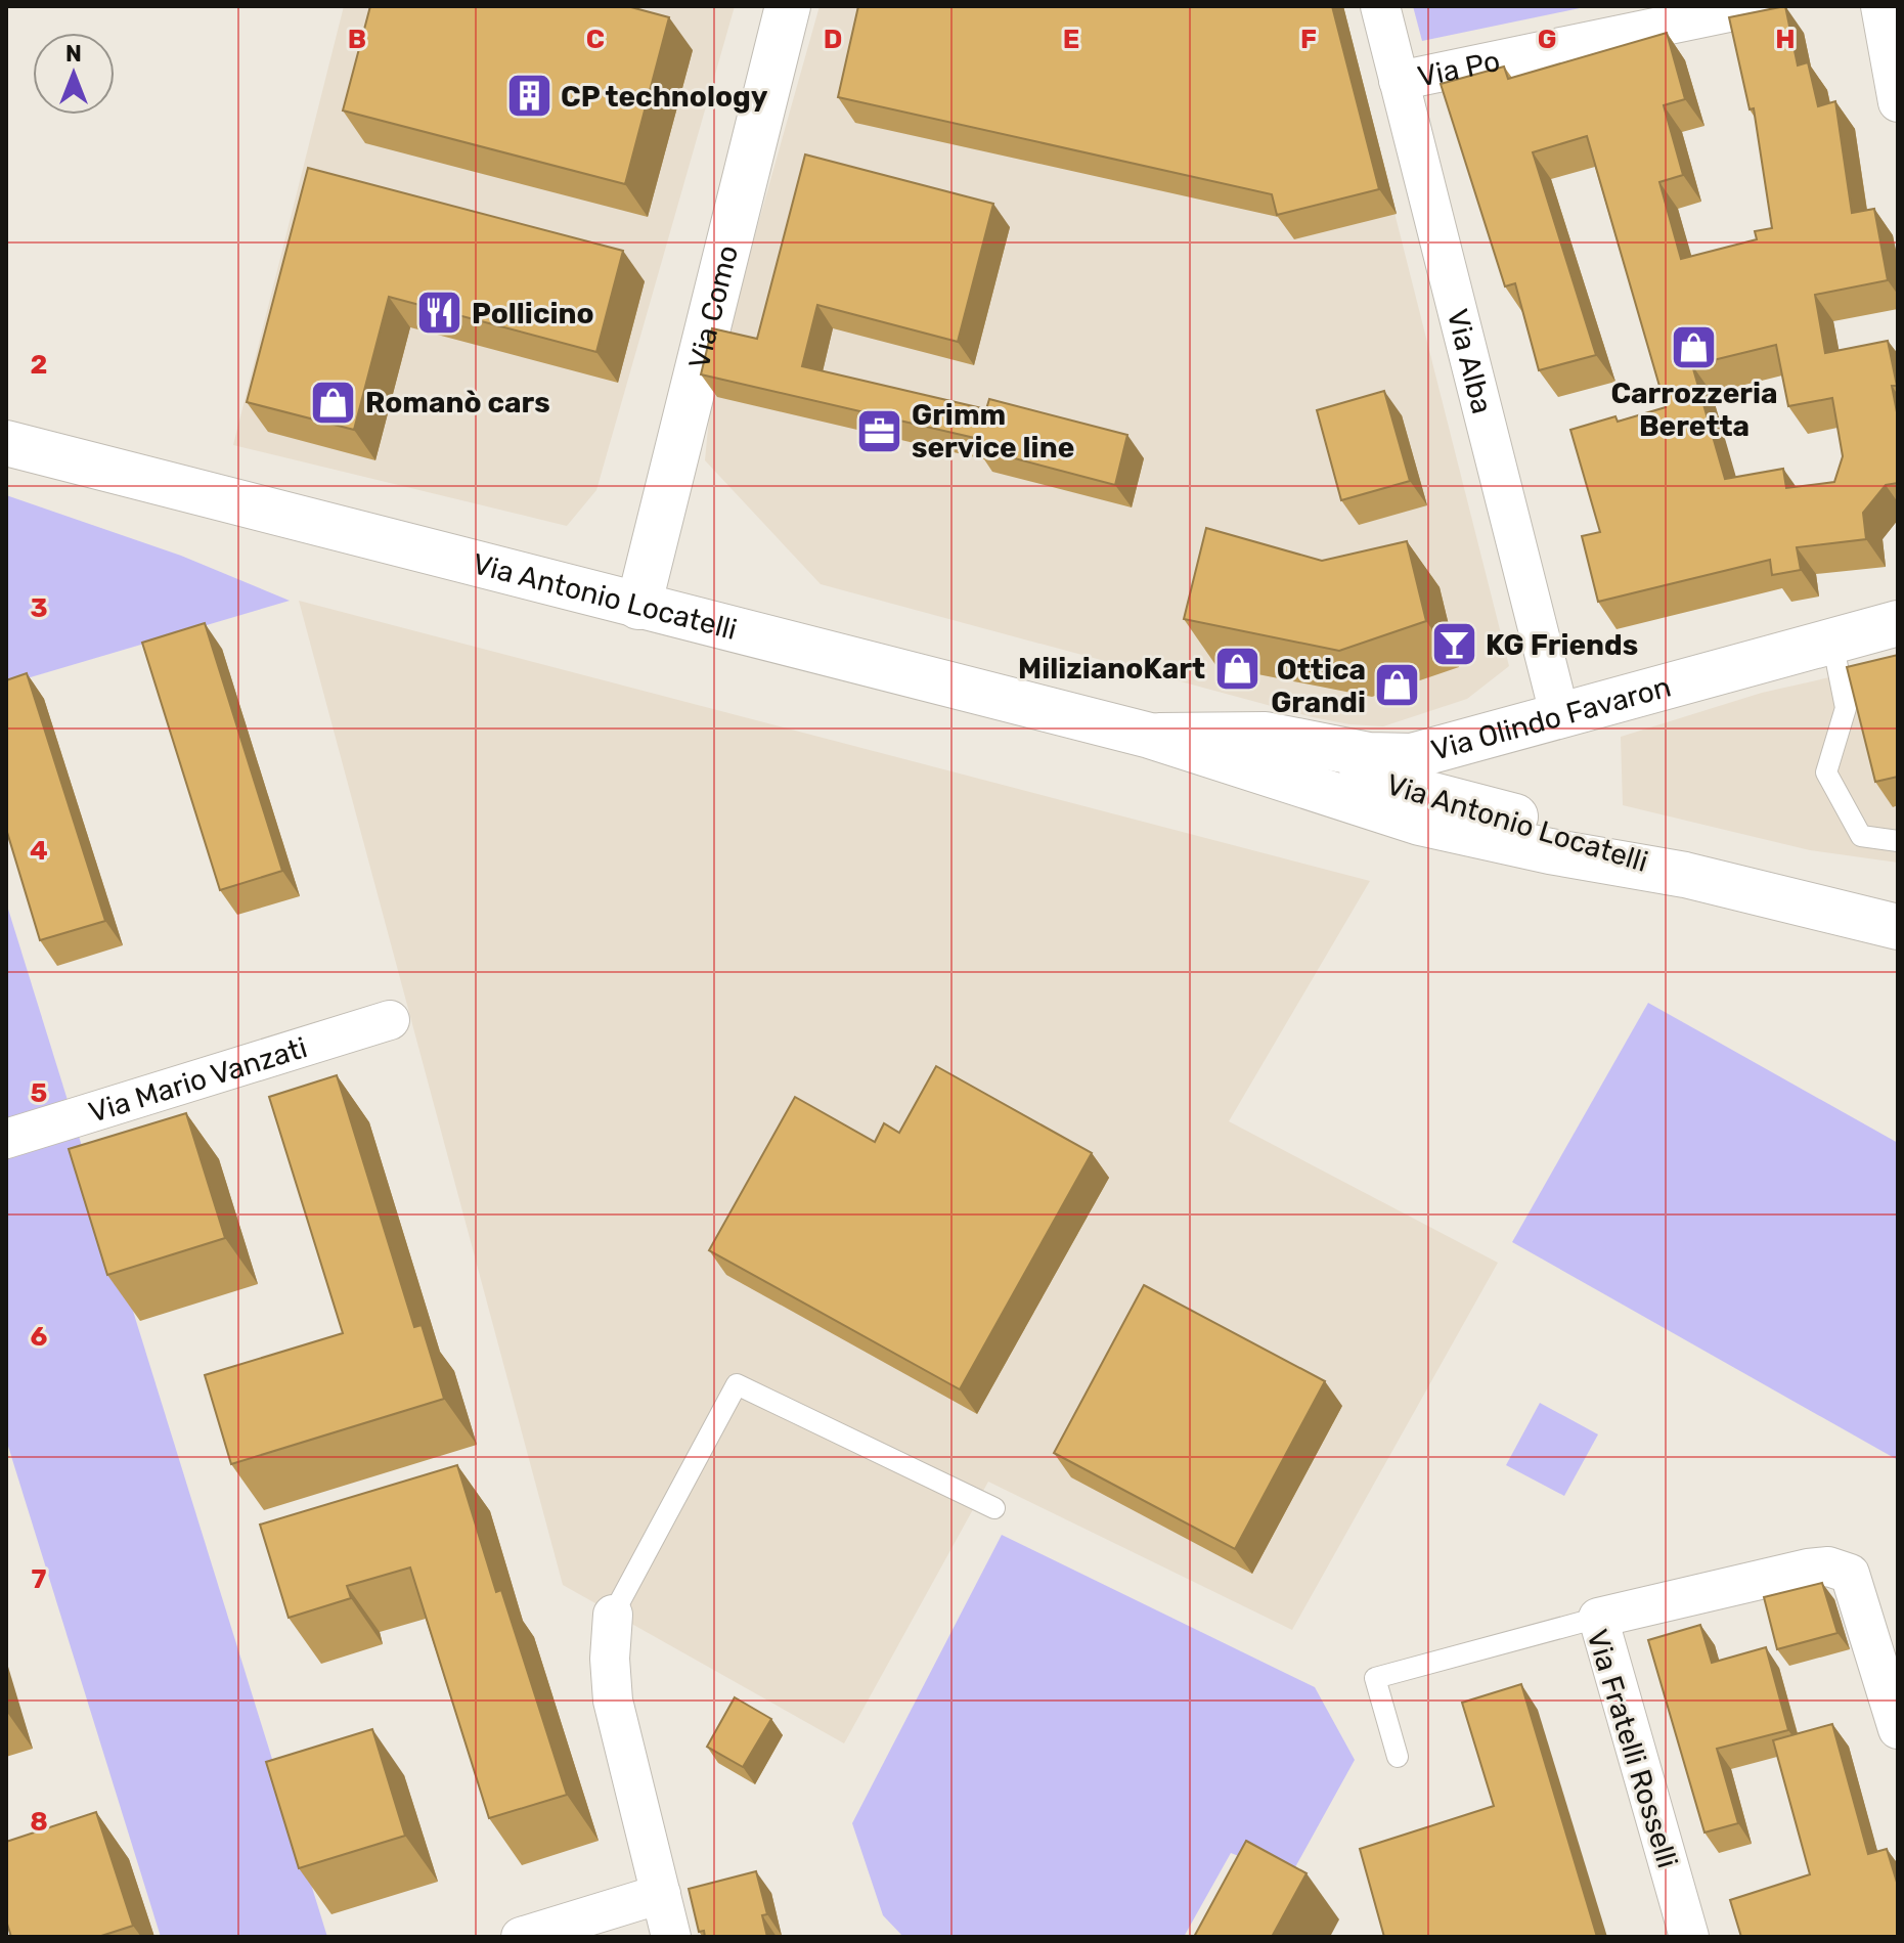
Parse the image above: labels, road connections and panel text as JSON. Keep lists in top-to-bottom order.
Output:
{
  "streets": {
    "main road": ["Via Como", "Via Antonio Locatelli", "Via Olindo Favaron"],
    "street": [
      "Via Po",
      "Via Alba",
      "Via Mario Vanzati",
      "Via Fratelli Rosselli"
    ]
  },
  "crossings": [
    ["Via Po", "Via Alba"],
    ["Via Como", "Via Antonio Locatelli"],
    ["Via Alba", "Via Olindo Favaron"],
    ["Via Antonio Locatelli", "Via Olindo Favaron"]
  ],
  "places": {
    "building": ["CP technology"],
    "restaurant": ["Pollicino"],
    "shop": [
      "Carrozzeria Beretta",
      "Romanò cars",
      "MilizianoKart",
      "Ottica Grandi"
    ],
    "office": ["Grimm service line"],
    "bar": ["KG Friends"]
  },
  "north": "top",
  "grid": {
    "columns": [
      "B",
      "C",
      "D",
      "E",
      "F",
      "G",
      "H"
    ],
    "rows": [
      "2",
      "3",
      "4",
      "5",
      "6",
      "7",
      "8"
    ]
  }
}
